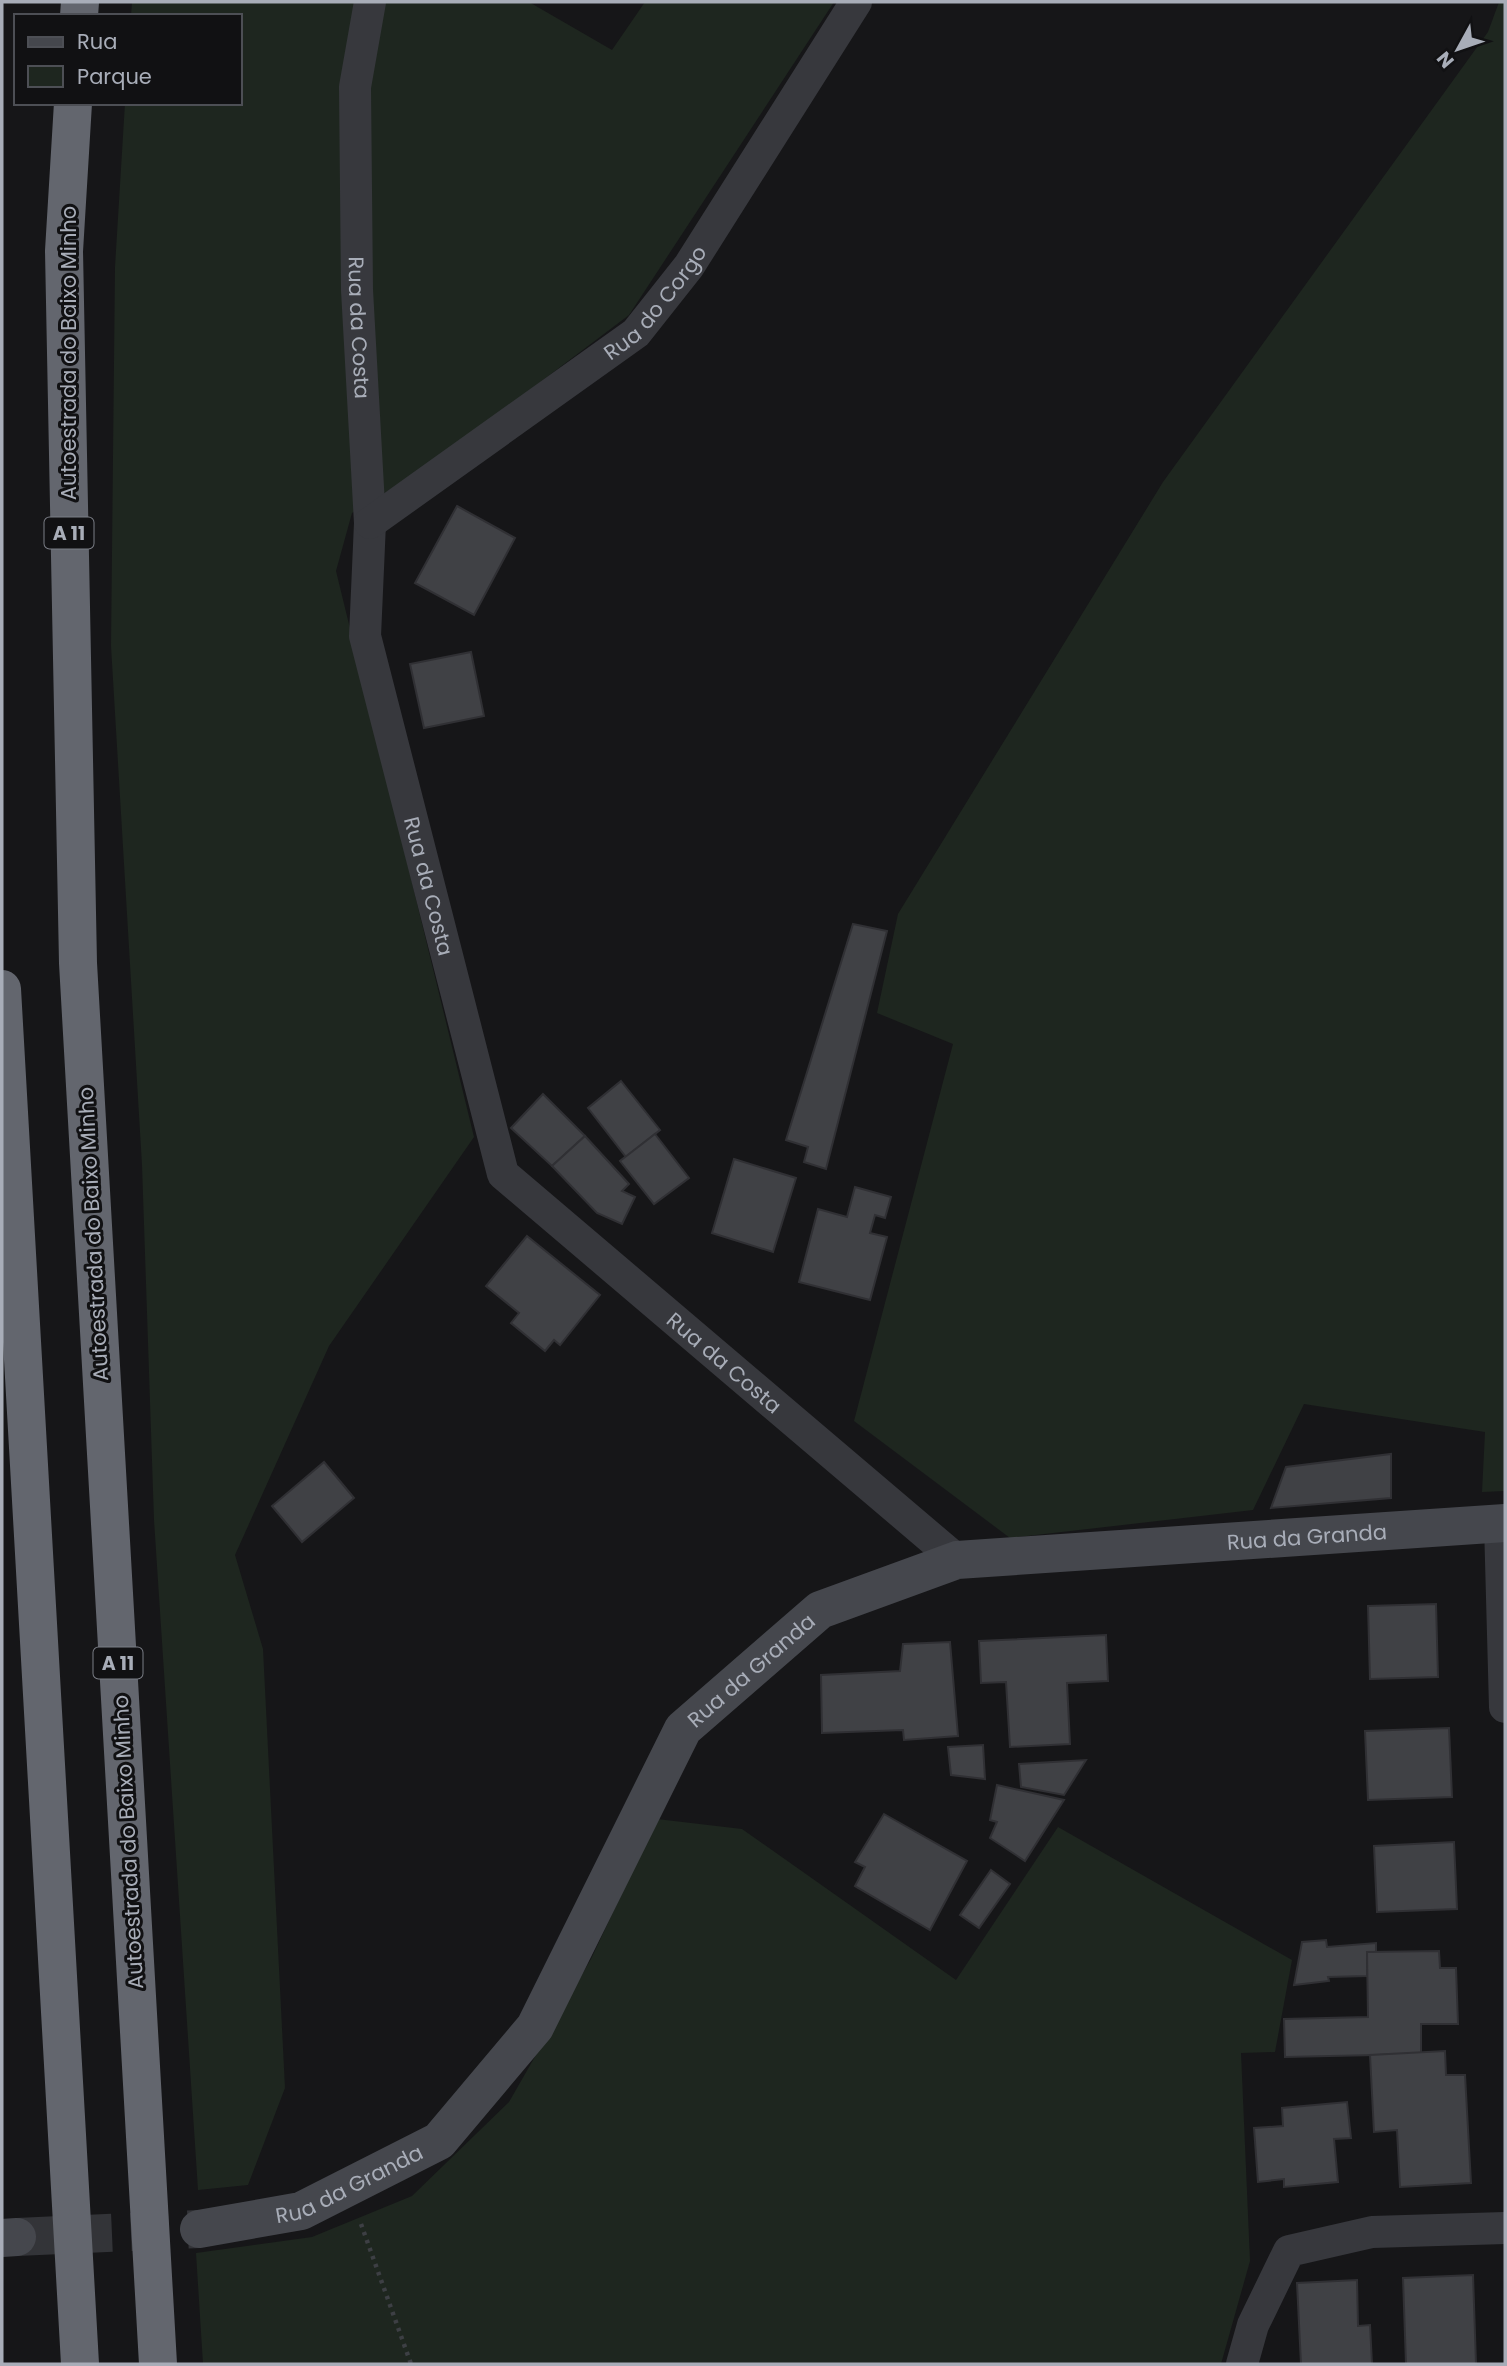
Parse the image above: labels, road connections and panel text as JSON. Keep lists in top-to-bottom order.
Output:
{
  "streets": {
    "highway": ["Autoestrada do Baixo Minho", "A 11"],
    "street": ["Rua do Corgo", "Rua da Costa", "Rua da Granda"]
  },
  "crossings": [
    ["Rua do Corgo", "Rua da Costa"],
    ["Rua da Costa", "Rua da Granda"]
  ],
  "legend": ["Rua", "Parque"],
  "north": "bottom left"
}
